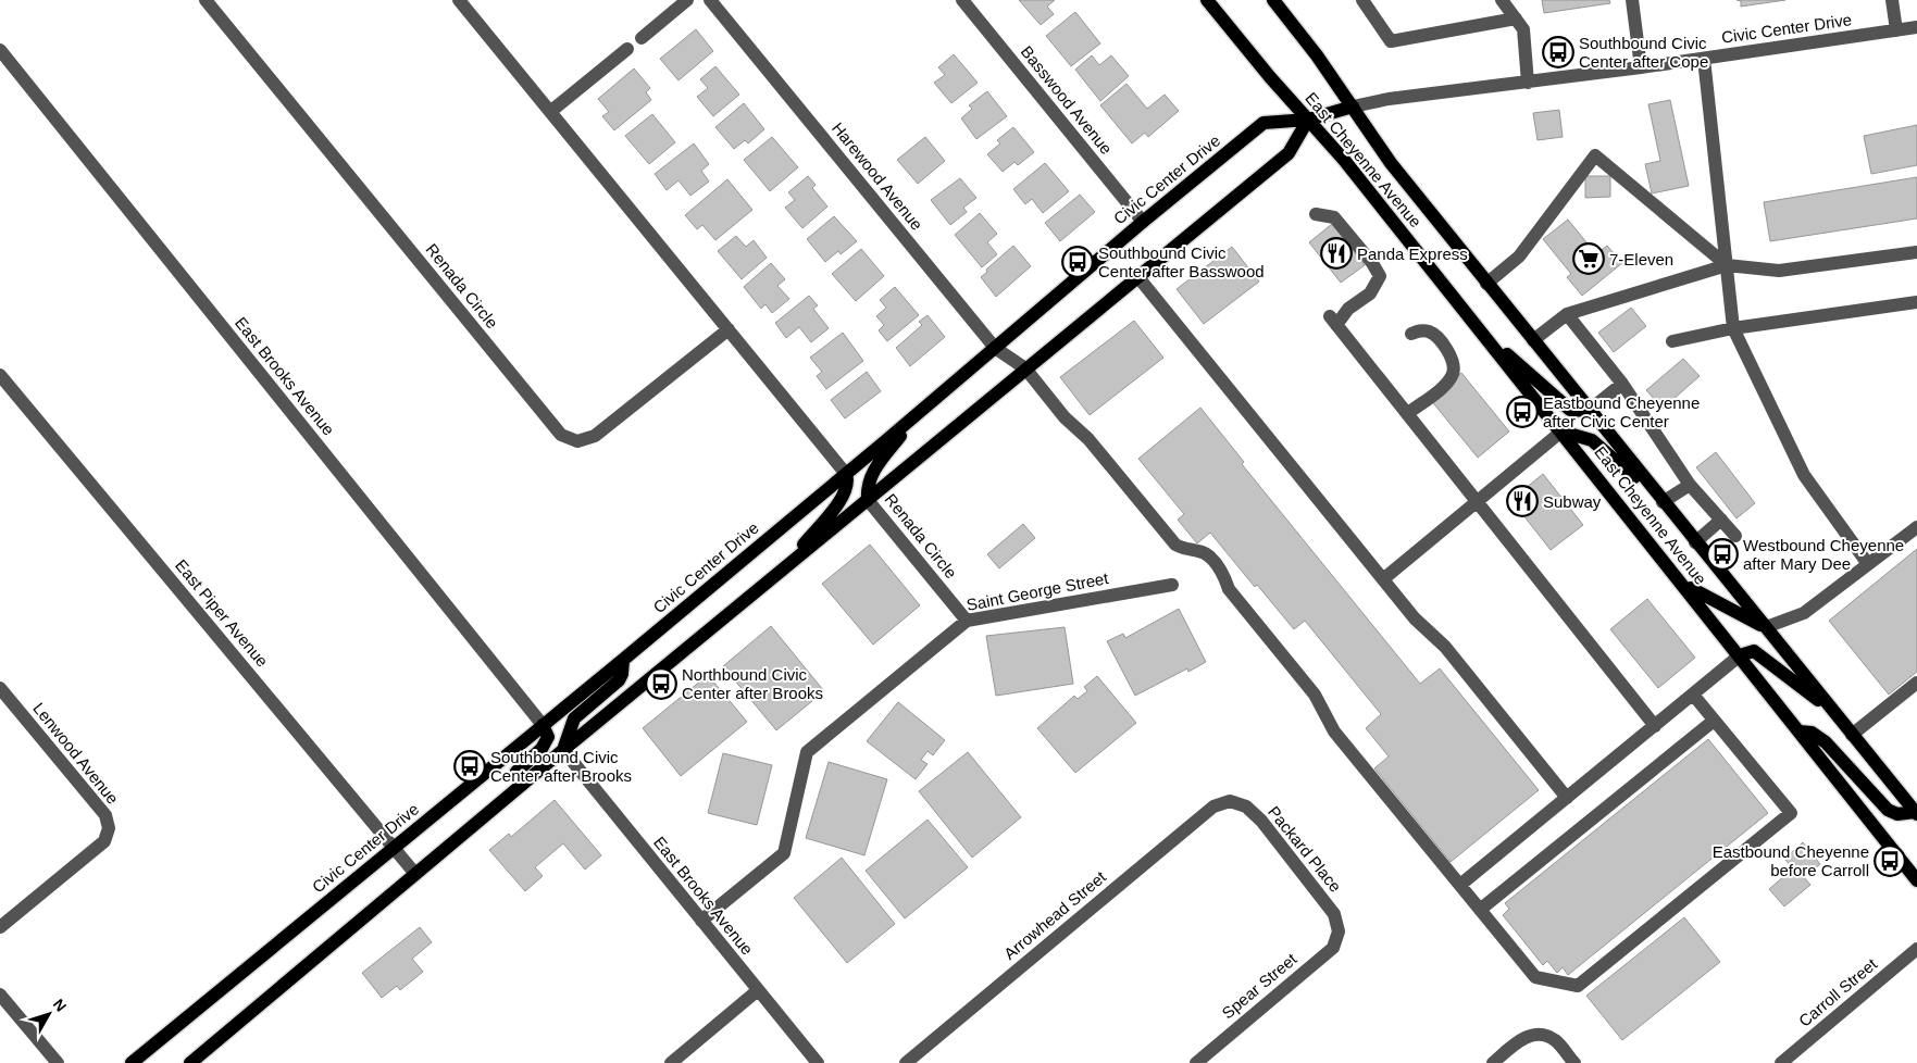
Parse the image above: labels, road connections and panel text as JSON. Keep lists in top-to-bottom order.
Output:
{
  "streets": {
    "main road": ["Civic Center Drive", "East Cheyenne Avenue"],
    "street": [
      "Basswood Avenue",
      "Harewood Avenue",
      "Renada Circle",
      "East Brooks Avenue",
      "Saint George Street",
      "East Piper Avenue",
      "Lenwood Avenue",
      "Packard Place",
      "Arrowhead Street",
      "Spear Street",
      "Carroll Street"
    ]
  },
  "crossings": [
    ["Civic Center Drive", "Basswood Avenue"],
    ["Civic Center Drive", "East Cheyenne Avenue"],
    ["Civic Center Drive", "Harewood Avenue"],
    ["Civic Center Drive", "East Brooks Avenue"],
    ["Civic Center Drive", "East Piper Avenue"],
    ["Renada Circle", "Saint George Street"],
    ["East Brooks Avenue", "Saint George Street"],
    ["Packard Place", "Arrowhead Street"],
    ["Packard Place", "Spear Street"]
  ],
  "places": {
    "bus stop": [
      "Southbound Civic Center after Cope",
      "Southbound Civic Center after Basswood",
      "Eastbound Cheyenne after Civic Center",
      "Westbound Cheyenne after Mary Dee",
      "Northbound Civic Center after Brooks",
      "Southbound Civic Center after Brooks",
      "Eastbound Cheyenne before Carroll"
    ],
    "restaurant": ["Panda Express", "Subway"],
    "supermarket": ["7-Eleven"]
  },
  "north": "top right"
}
